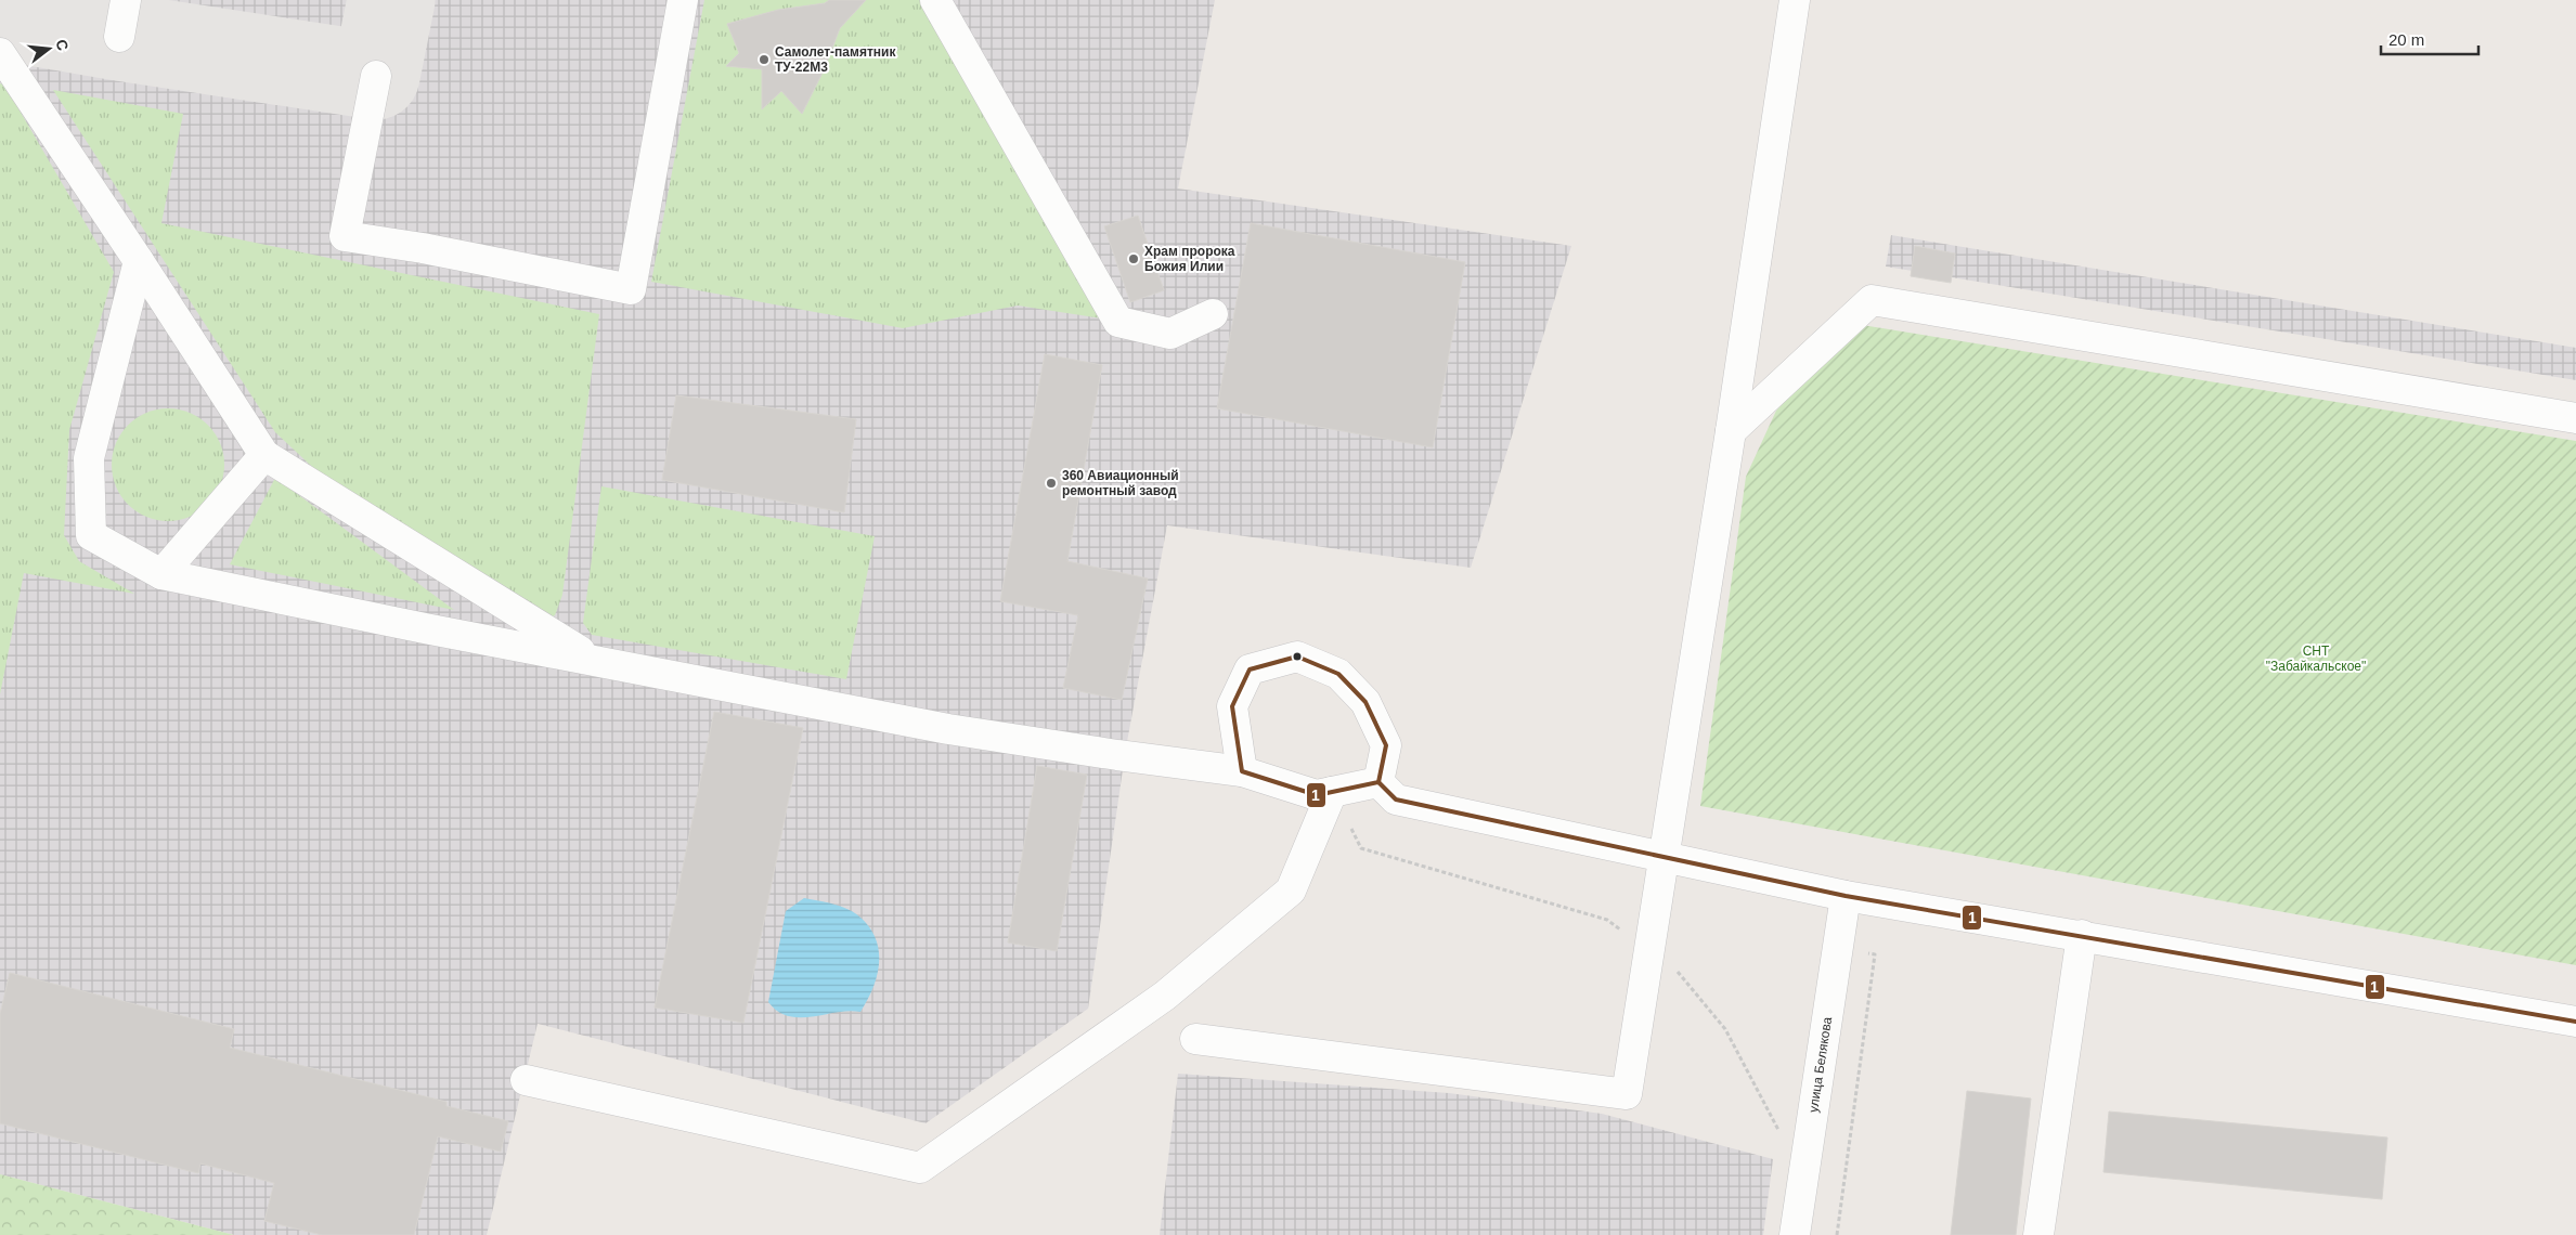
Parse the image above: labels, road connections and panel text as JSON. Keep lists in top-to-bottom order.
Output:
{
  "streets": {
    "street": ["улица Белякова"]
  },
  "parks": ["СНТ \"Забайкальское\""],
  "places": ["Самолет-памятник ТУ-22М3", "Храм пророка Божия Илии", "360 Авиационный ремонтный завод"],
  "lines": ["transit line 1"],
  "scale_bar": "20 m",
  "north": "right"
}
